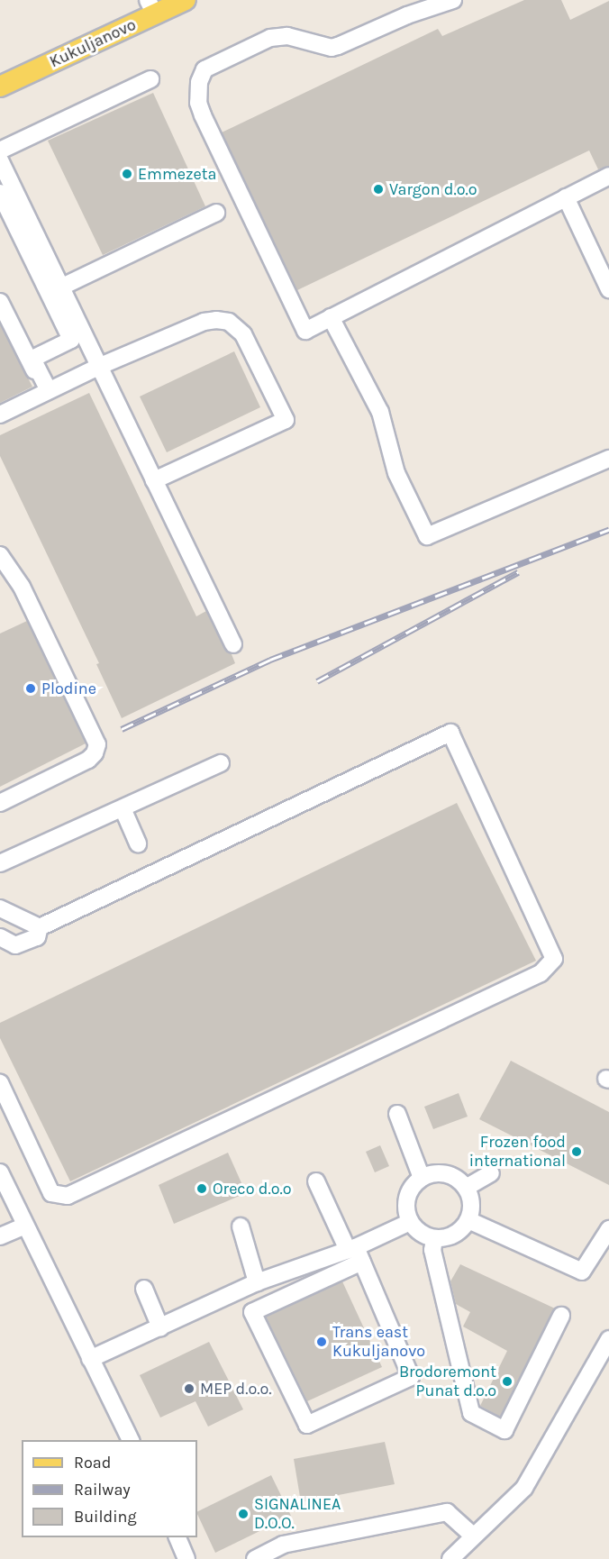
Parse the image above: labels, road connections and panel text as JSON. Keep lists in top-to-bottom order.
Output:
{
  "streets": {
    "main road": ["Kukuljanovo"]
  },
  "places": [
    "Emmezeta",
    "Vargon d.o.o",
    "Plodine",
    "Frozen food international",
    "Oreco d.o.o",
    "Trans east Kukuljanovo",
    "Brodoremont Punat d.o.o",
    "MEP d.o.o.",
    "SIGNALINEA D.O.O."
  ],
  "legend": ["Road", "Railway", "Building"]
}
